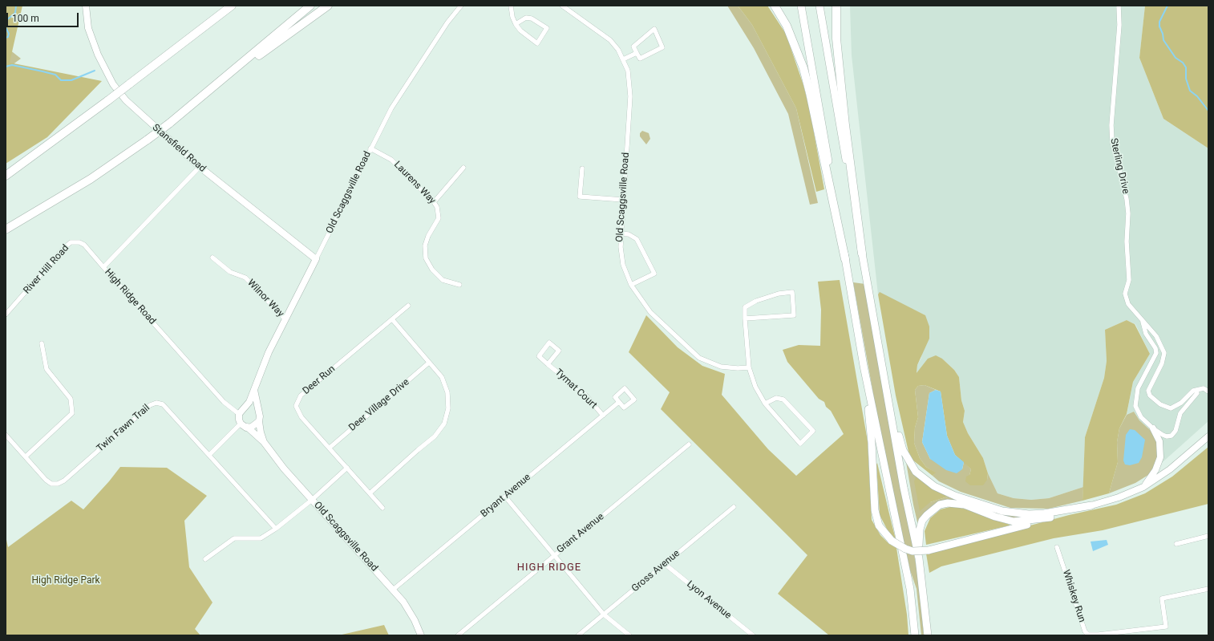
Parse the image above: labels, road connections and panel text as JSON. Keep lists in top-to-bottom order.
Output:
{
  "streets": {
    "street": [
      "Stansfield Road",
      "Sterling Drive",
      "Laurens Way",
      "Old Scaggsville Road",
      "River Hill Road",
      "High Ridge Road",
      "Wilnor Way",
      "Deer Run",
      "Tymat Court",
      "Deer Village Drive",
      "Twin Fawn Trail",
      "Bryant Avenue",
      "Grant Avenue",
      "Gross Avenue",
      "Whiskey Run",
      "Lyon Avenue"
    ]
  },
  "crossings": [
    ["Stansfield Road", "Old Scaggsville Road"],
    ["Stansfield Road", "High Ridge Road"],
    ["Laurens Way", "Old Scaggsville Road"],
    ["Old Scaggsville Road", "High Ridge Road"],
    ["Old Scaggsville Road", "Wilnor Way"],
    ["Old Scaggsville Road", "Bryant Avenue"],
    ["River Hill Road", "High Ridge Road"],
    ["Deer Run", "Deer Village Drive"],
    ["Tymat Court", "Bryant Avenue"],
    ["Gross Avenue", "Lyon Avenue"]
  ],
  "districts": ["HIGH RIDGE"],
  "parks": ["High Ridge Park"],
  "scale_bar": "100 m"
}
